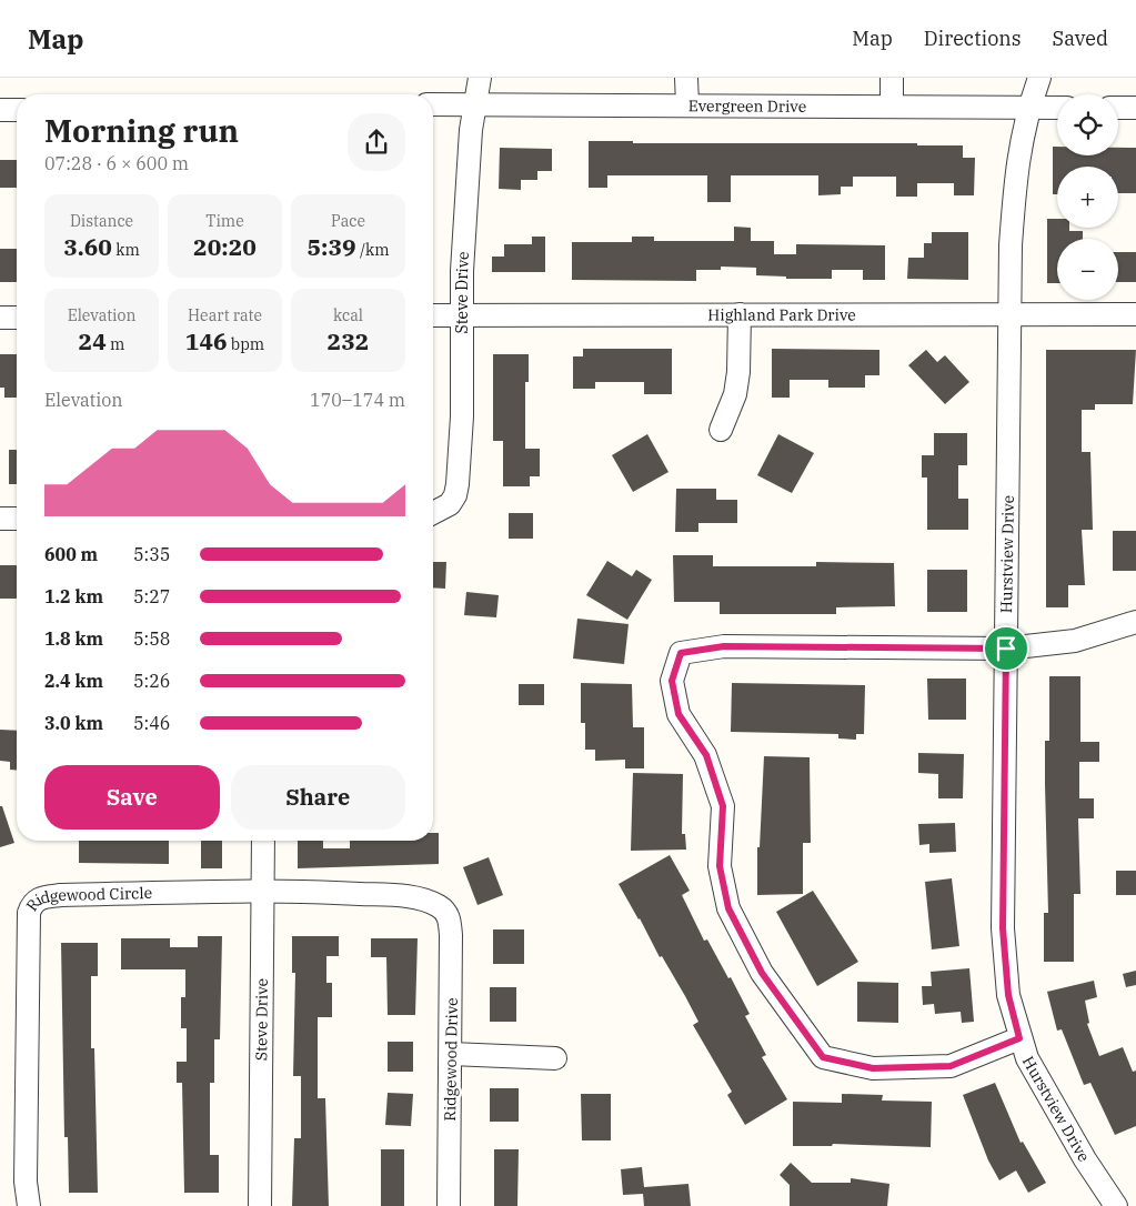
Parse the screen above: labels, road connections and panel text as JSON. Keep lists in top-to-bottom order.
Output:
{
  "streets": {
    "street": [
      "Evergreen Drive",
      "Steve Drive",
      "Highland Park Drive",
      "Hurstview Drive",
      "Ridgewood Circle",
      "Ridgewood Drive"
    ]
  },
  "crossings": [
    ["Evergreen Drive", "Steve Drive"],
    ["Evergreen Drive", "Hurstview Drive"],
    ["Steve Drive", "Highland Park Drive"],
    ["Steve Drive", "Ridgewood Circle"],
    ["Highland Park Drive", "Hurstview Drive"],
    ["Ridgewood Circle", "Ridgewood Drive"]
  ],
  "page": {
    "header": "Map",
    "nav": ["Map", "Directions", "Saved"],
    "map_buttons": ["+", "−"],
    "heading": ["Morning run", "07:28 · 6 × 600 m"],
    "stats": [
      ["Distance", "3.60 km"],
      ["Time", "20:20"],
      ["Pace", "5:39 /km"],
      ["Elevation", "24 m"],
      ["Heart rate", "146 bpm"],
      ["kcal", "232"]
    ],
    "chart": ["Elevation", "170–174 m"],
    "list": [
      {
        "name": "600 m",
        "note": "5:35"
      },
      {
        "name": "1.2 km",
        "note": "5:27"
      },
      {
        "name": "1.8 km",
        "note": "5:58"
      },
      {
        "name": "2.4 km",
        "note": "5:26"
      },
      {
        "name": "3.0 km",
        "note": "5:46"
      }
    ],
    "buttons": ["Save", "Share"]
  }
}
